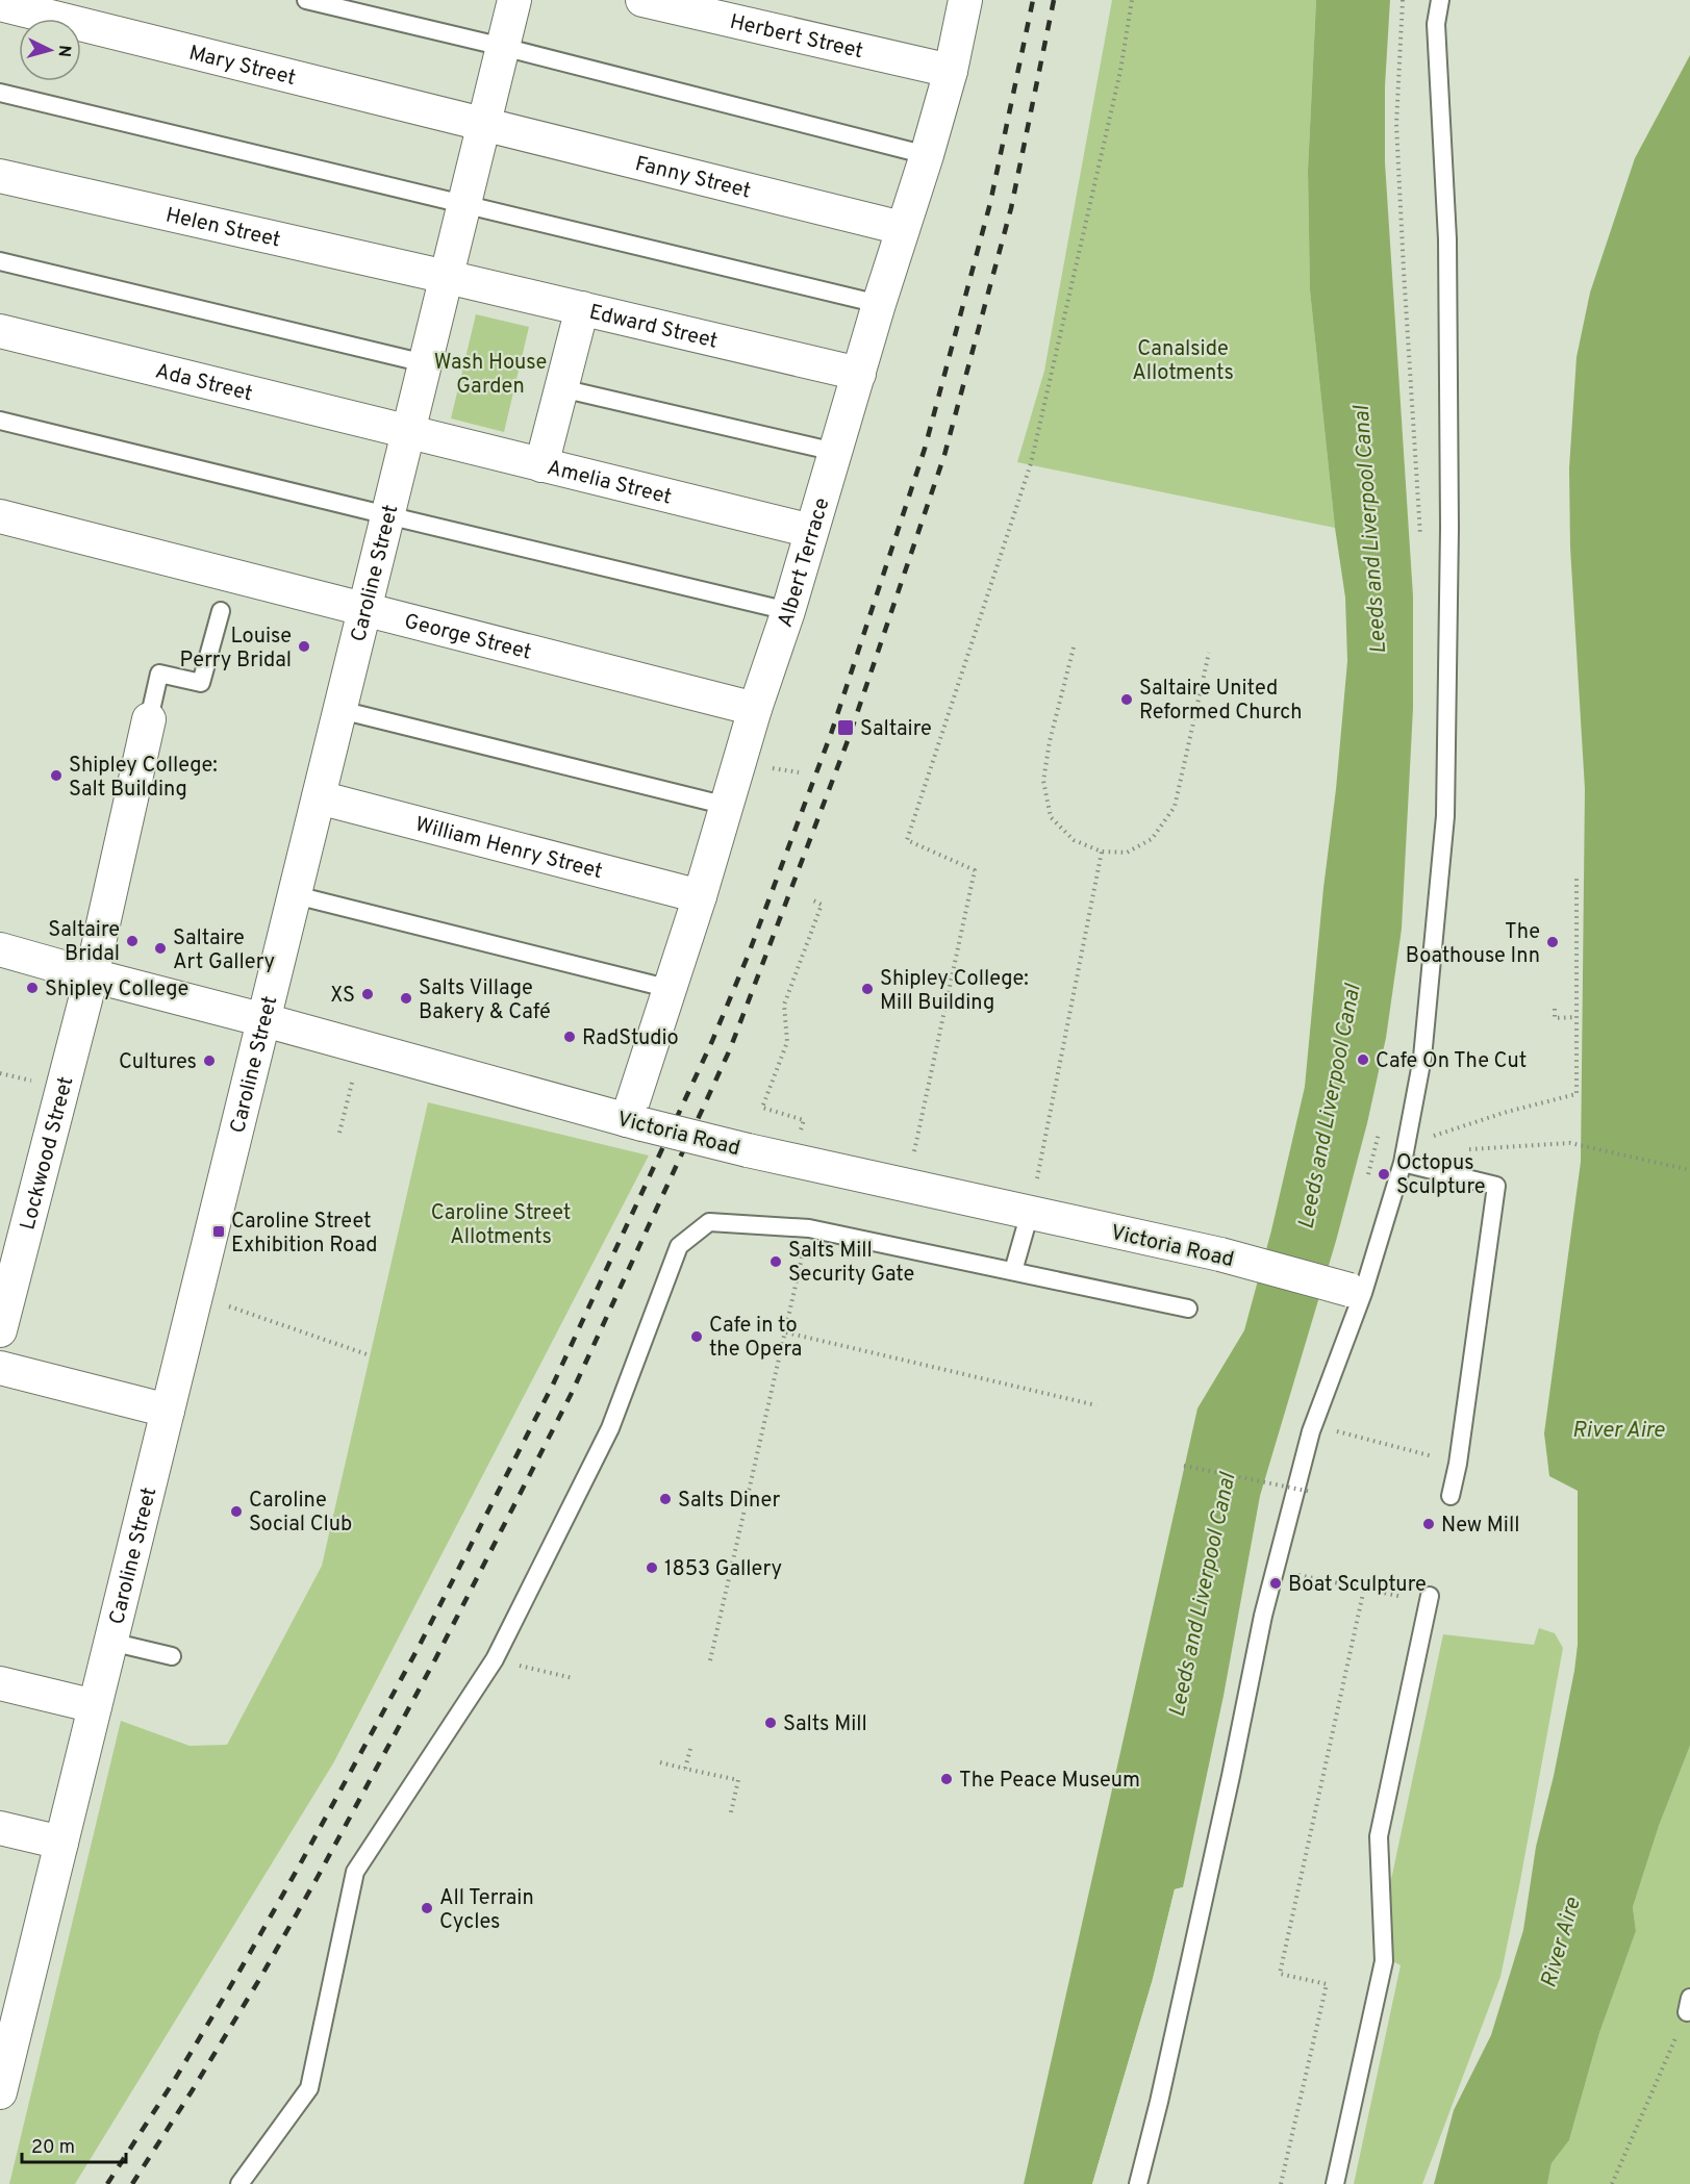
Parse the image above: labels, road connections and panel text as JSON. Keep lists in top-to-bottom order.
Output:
{
  "streets": {
    "street": [
      "Herbert Street",
      "Mary Street",
      "Fanny Street",
      "Helen Street",
      "Edward Street",
      "Ada Street",
      "Amelia Street",
      "Albert Terrace",
      "Caroline Street",
      "George Street",
      "William Henry Street",
      "Victoria Road",
      "Lockwood Street"
    ]
  },
  "crossings": [
    ["Herbert Street", "Albert Terrace"],
    ["Mary Street", "Fanny Street"],
    ["Mary Street", "Caroline Street"],
    ["Fanny Street", "Albert Terrace"],
    ["Fanny Street", "Caroline Street"],
    ["Helen Street", "Edward Street"],
    ["Helen Street", "Caroline Street"],
    ["Edward Street", "Albert Terrace"],
    ["Edward Street", "Caroline Street"],
    ["Ada Street", "Amelia Street"],
    ["Ada Street", "Caroline Street"],
    ["Amelia Street", "Albert Terrace"],
    ["Amelia Street", "Caroline Street"],
    ["Albert Terrace", "George Street"],
    ["Albert Terrace", "William Henry Street"],
    ["Albert Terrace", "Victoria Road"],
    ["Caroline Street", "George Street"],
    ["Caroline Street", "William Henry Street"],
    ["Caroline Street", "Victoria Road"],
    ["Victoria Road", "Lockwood Street"]
  ],
  "water": ["Leeds and Liverpool Canal", "River Aire"],
  "parks": ["Canalside Allotments", "Wash House Garden", "Caroline Street Allotments"],
  "places": {
    "other": [
      "Louise Perry Bridal",
      "Saltaire United Reformed Church",
      "Shipley College: Salt Building",
      "Saltaire Bridal",
      "The Boathouse Inn",
      "Saltaire Art Gallery",
      "Shipley College",
      "Shipley College: Mill Building",
      "XS",
      "Salts Village Bakery & Café",
      "RadStudio",
      "Cafe On The Cut",
      "Cultures",
      "Octopus Sculpture",
      "Salts Mill Security Gate",
      "Cafe in to the Opera",
      "Salts Diner",
      "Caroline Social Club",
      "New Mill",
      "1853 Gallery",
      "Boat Sculpture",
      "Salts Mill",
      "The Peace Museum",
      "All Terrain Cycles"
    ],
    "transit": ["Saltaire", "Caroline Street Exhibition Road"]
  },
  "scale_bar": "20 m",
  "north": "right"
}
